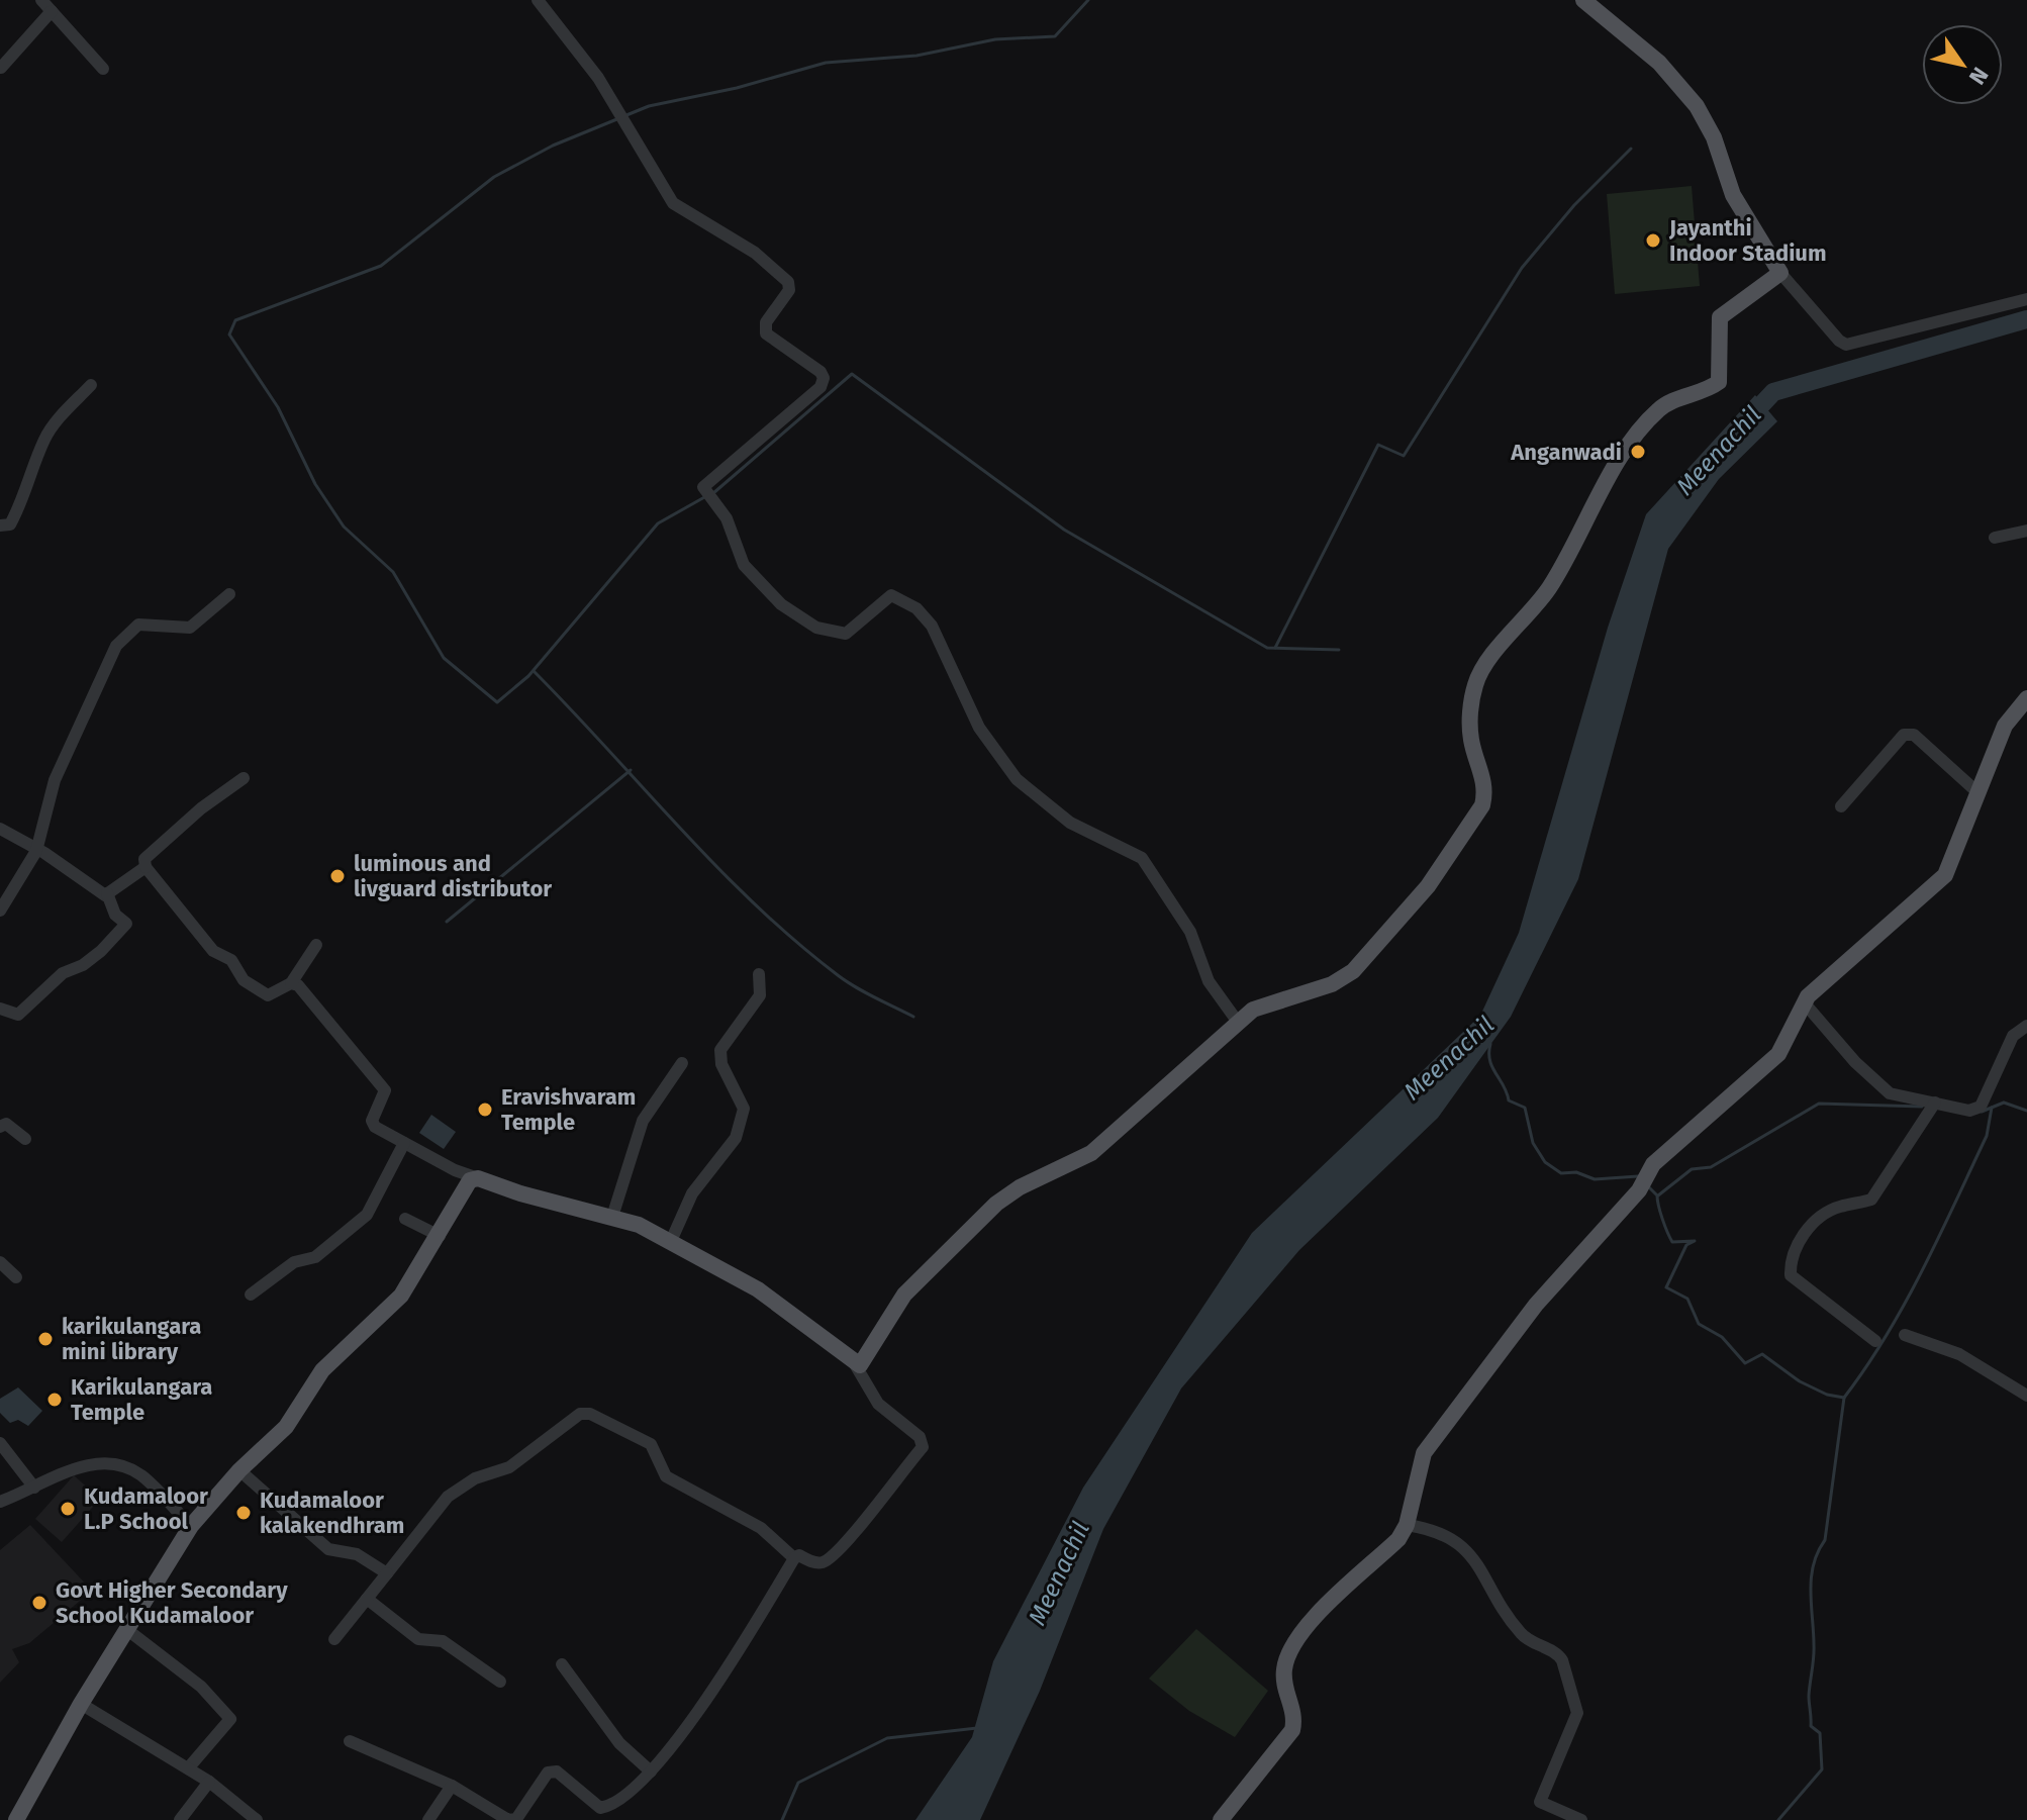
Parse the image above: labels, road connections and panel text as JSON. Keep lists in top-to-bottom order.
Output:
{
  "water": ["Meenachil"],
  "places": [
    "Jayanthi Indoor Stadium",
    "Anganwadi",
    "luminous and livguard distributor",
    "Eravishvaram Temple",
    "karikulangara mini library",
    "Karikulangara Temple",
    "Kudamaloor L.P School",
    "Kudamaloor kalakendhram",
    "Govt Higher Secondary School Kudamaloor"
  ],
  "north": "bottom right"
}
